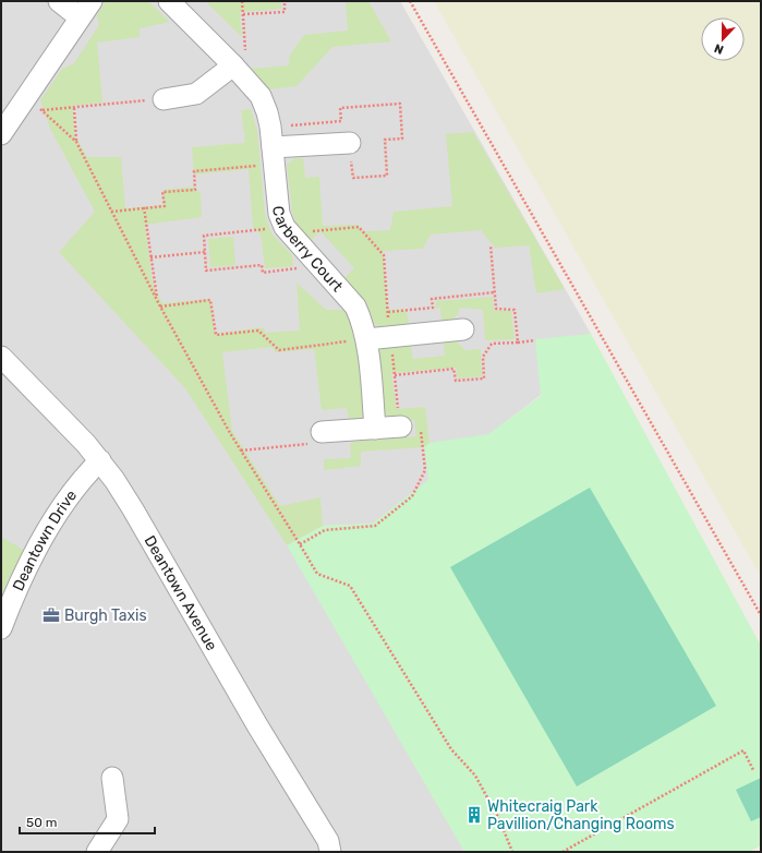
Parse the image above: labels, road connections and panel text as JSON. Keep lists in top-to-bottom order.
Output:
{
  "streets": {
    "street": ["Carberry Court", "Deantown Drive", "Deantown Avenue"]
  },
  "crossings": [
    ["Deantown Drive", "Deantown Avenue"]
  ],
  "places": {
    "office": ["Burgh Taxis"],
    "building": ["Whitecraig Park Pavillion/Changing Rooms"]
  },
  "scale_bar": "50 m",
  "north": "bottom"
}
